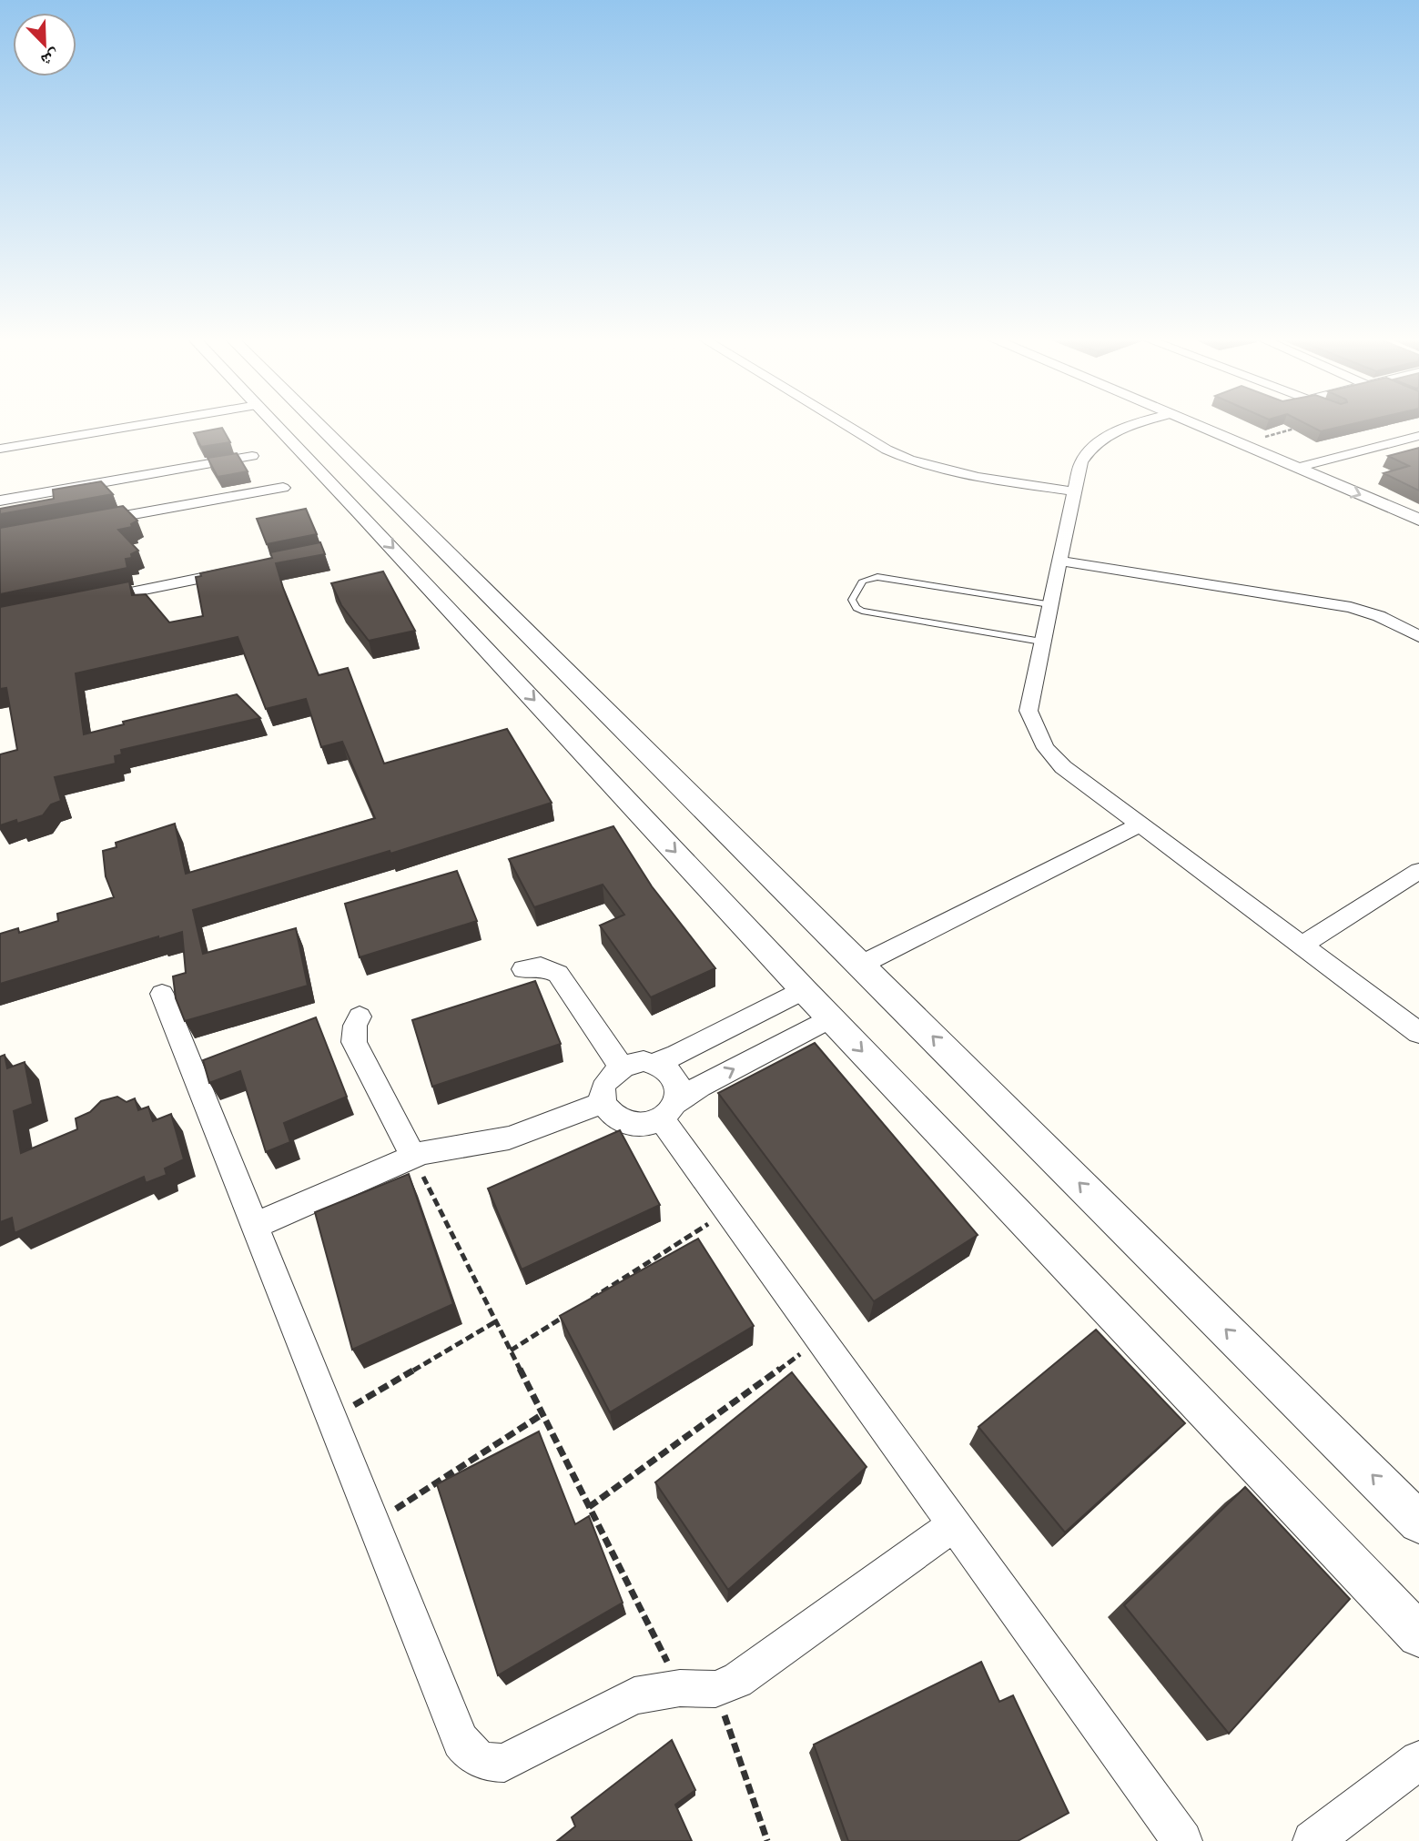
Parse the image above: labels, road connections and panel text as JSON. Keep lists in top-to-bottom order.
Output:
{
  "north": "bottom right"
}
